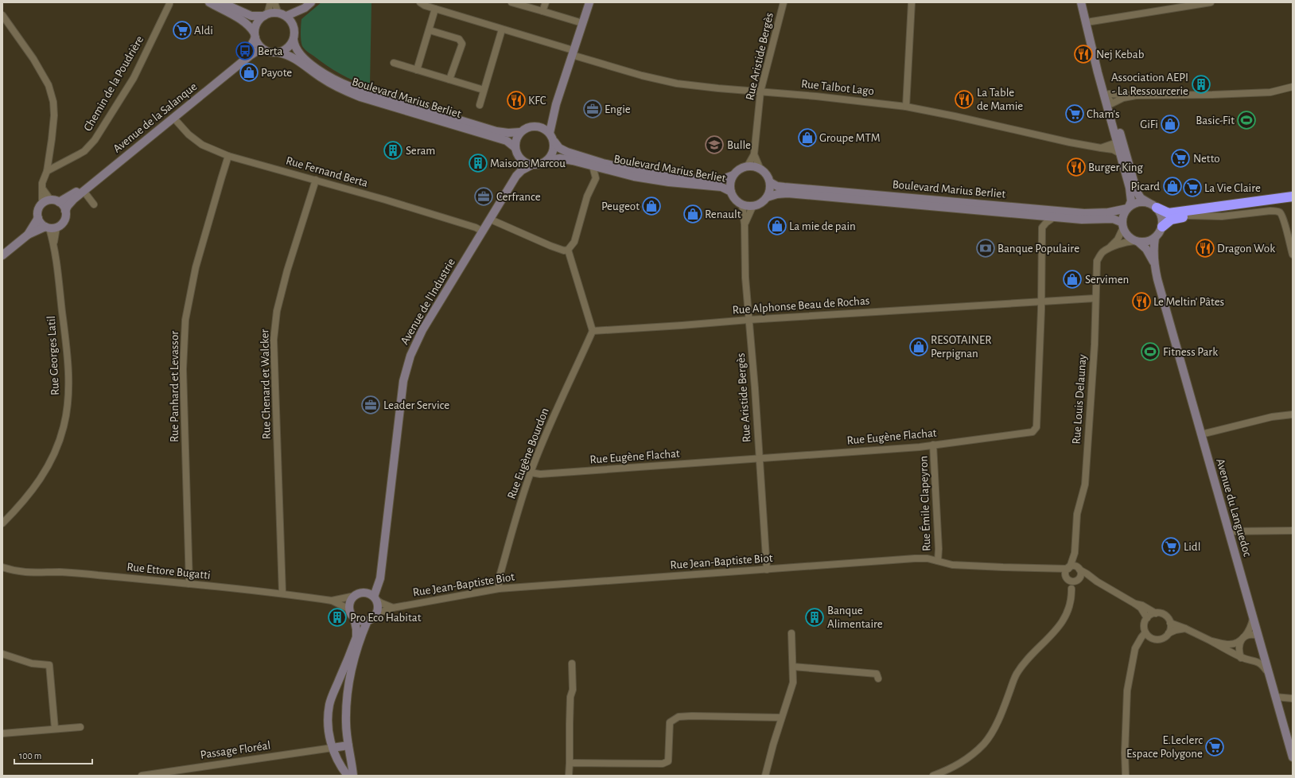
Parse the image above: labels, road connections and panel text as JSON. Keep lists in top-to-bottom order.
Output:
{
  "streets": {
    "main road": [
      "Boulevard Marius Berliet",
      "Avenue de la Salanque",
      "Avenue de l'Industrie",
      "Avenue du Languedoc"
    ],
    "street": [
      "Rue Aristide Bergès",
      "Chemin de la Poudrière",
      "Rue Talbot Lago",
      "Rue Fernand Berta",
      "Rue Alphonse Beau de Rochas",
      "Rue Georges Latil",
      "Rue Chenard et Walcker",
      "Rue Panhard et Levassor",
      "Rue Louis Delaunay",
      "Rue Eugène Flachat",
      "Rue Eugène Bourdon",
      "Rue Émile Clapeyron",
      "Rue Jean-Baptiste Biot",
      "Rue Ettore Bugatti",
      "Passage Floréal"
    ]
  },
  "crossings": [
    ["Rue Aristide Bergès", "Rue Talbot Lago"],
    ["Rue Aristide Bergès", "Boulevard Marius Berliet"],
    ["Rue Aristide Bergès", "Rue Alphonse Beau de Rochas"],
    ["Rue Aristide Bergès", "Rue Eugène Flachat"],
    ["Rue Aristide Bergès", "Rue Jean-Baptiste Biot"],
    ["Boulevard Marius Berliet", "Avenue de la Salanque"],
    ["Boulevard Marius Berliet", "Avenue de l'Industrie"],
    ["Boulevard Marius Berliet", "Rue Louis Delaunay"],
    ["Boulevard Marius Berliet", "Rue Eugène Flachat"],
    ["Boulevard Marius Berliet", "Avenue du Languedoc"],
    ["Avenue de la Salanque", "Rue Fernand Berta"],
    ["Avenue de la Salanque", "Rue Georges Latil"],
    ["Rue Fernand Berta", "Avenue de l'Industrie"],
    ["Rue Fernand Berta", "Rue Chenard et Walcker"],
    ["Rue Fernand Berta", "Rue Panhard et Levassor"],
    ["Avenue de l'Industrie", "Rue Jean-Baptiste Biot"],
    ["Avenue de l'Industrie", "Rue Ettore Bugatti"],
    ["Rue Alphonse Beau de Rochas", "Rue Louis Delaunay"],
    ["Rue Alphonse Beau de Rochas", "Rue Eugène Flachat"],
    ["Rue Alphonse Beau de Rochas", "Rue Eugène Bourdon"],
    ["Rue Chenard et Walcker", "Rue Ettore Bugatti"],
    ["Rue Panhard et Levassor", "Rue Ettore Bugatti"],
    ["Rue Louis Delaunay", "Avenue du Languedoc"],
    ["Rue Louis Delaunay", "Rue Jean-Baptiste Biot"],
    ["Rue Eugène Flachat", "Rue Eugène Bourdon"],
    ["Rue Eugène Flachat", "Rue Émile Clapeyron"],
    ["Rue Eugène Bourdon", "Rue Jean-Baptiste Biot"],
    ["Rue Émile Clapeyron", "Rue Jean-Baptiste Biot"],
    ["Rue Jean-Baptiste Biot", "Rue Ettore Bugatti"]
  ],
  "places": {
    "supermarket": [
      "Aldi",
      "Cham's",
      "Netto",
      "La Vie Claire",
      "Lidl",
      "E.Leclerc Espace Polygone"
    ],
    "bus stop": ["Berta"],
    "restaurant": [
      "Nej Kebab",
      "La Table de Mamie",
      "KFC",
      "Burger King",
      "Dragon Wok",
      "Le Meltin' Pâtes"
    ],
    "shop": [
      "Payote",
      "GiFi",
      "Groupe MTM",
      "Picard",
      "Peugeot",
      "Renault",
      "La mie de pain",
      "Servimen",
      "RESOTAINER Perpignan"
    ],
    "building": [
      "Association AEPI - La Ressourcerie",
      "Seram",
      "Maisons Marcou",
      "Pro Eco Habitat",
      "Banque Alimentaire"
    ],
    "office": ["Engie", "Cerfrance", "Leader Service"],
    "sports": ["Basic-Fit", "Fitness Park"],
    "school or university": ["Bulle"],
    "bank": ["Banque Populaire"]
  },
  "scale_bar": "100 m"
}
